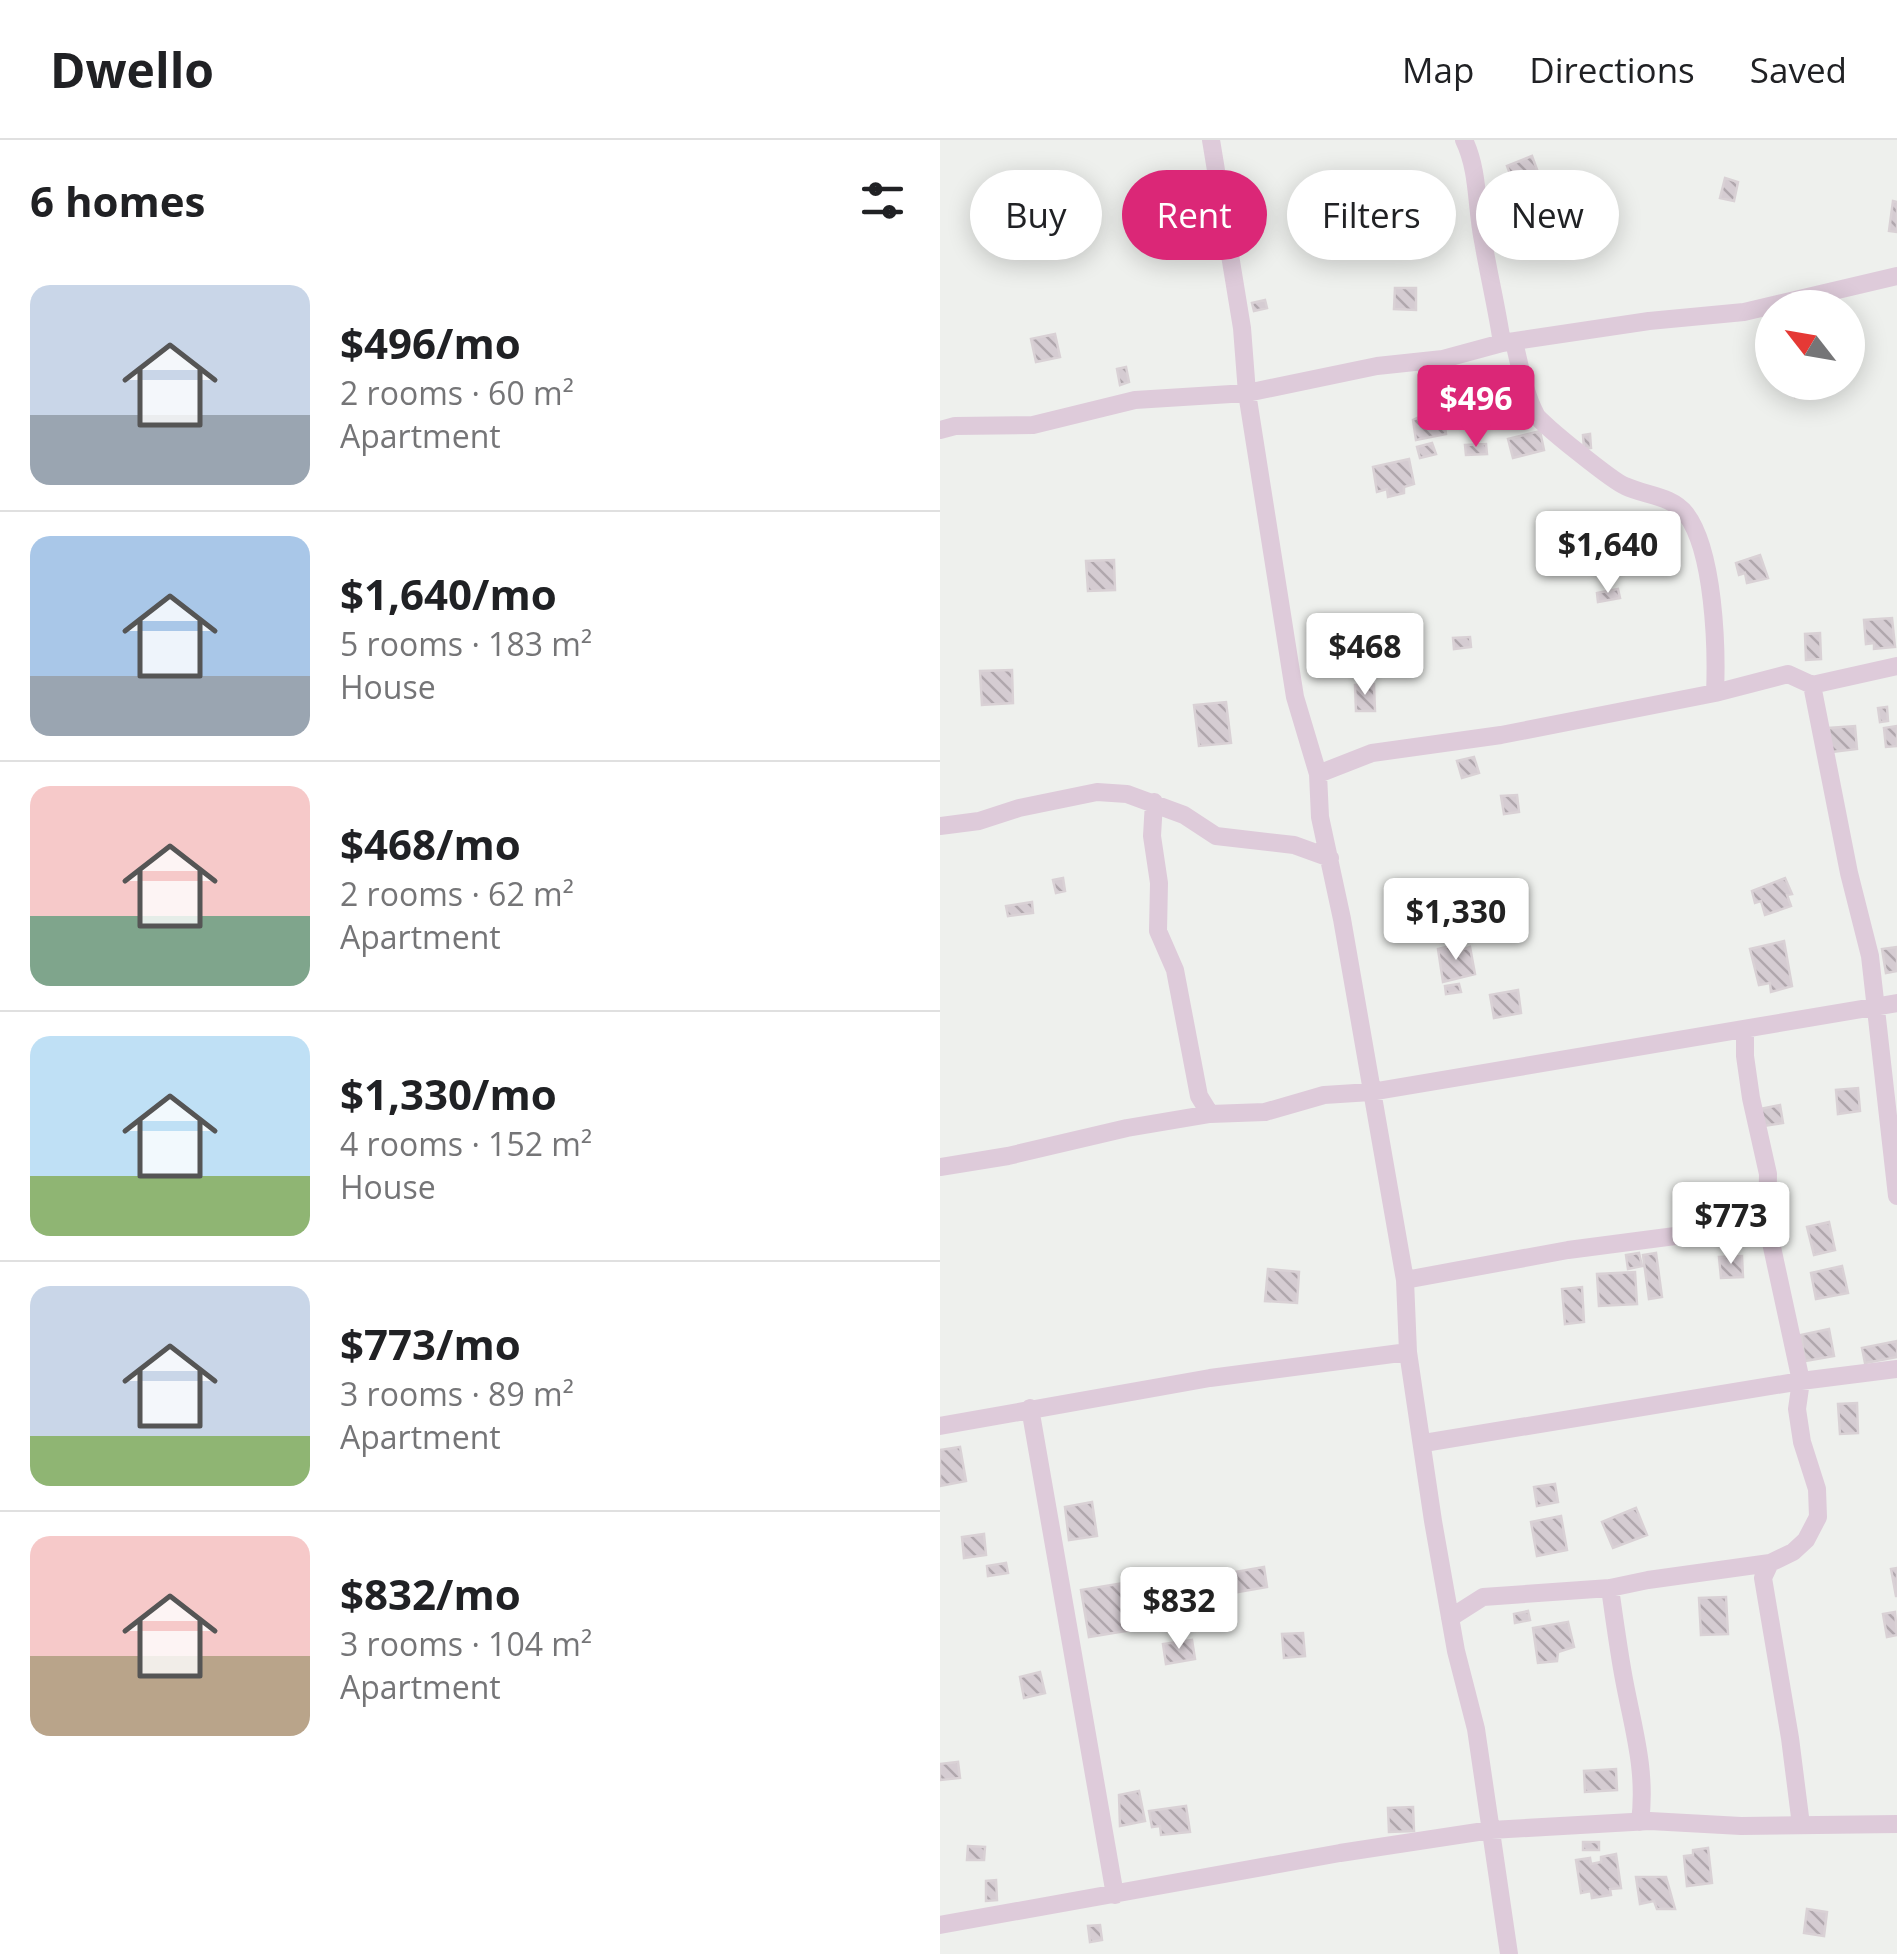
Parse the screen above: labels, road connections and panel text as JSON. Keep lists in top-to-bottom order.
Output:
{
  "north": "top left",
  "page": {
    "header": "Dwello",
    "nav": ["Map", "Directions", "Saved"],
    "heading": "6 homes",
    "chip": [
      "Buy",
      "Rent",
      "Filters",
      "New"
    ],
    "list": [
      {
        "name": "$496/mo",
        "note": "2 rooms · 60 m² · Apartment"
      },
      {
        "name": "$1,640/mo",
        "note": "5 rooms · 183 m² · House"
      },
      {
        "name": "$468/mo",
        "note": "2 rooms · 62 m² · Apartment"
      },
      {
        "name": "$1,330/mo",
        "note": "4 rooms · 152 m² · House"
      },
      {
        "name": "$773/mo",
        "note": "3 rooms · 89 m² · Apartment"
      },
      {
        "name": "$832/mo",
        "note": "3 rooms · 104 m² · Apartment"
      }
    ],
    "price": [
      "$496",
      "$1,640",
      "$468",
      "$1,330",
      "$773",
      "$832"
    ]
  }
}
